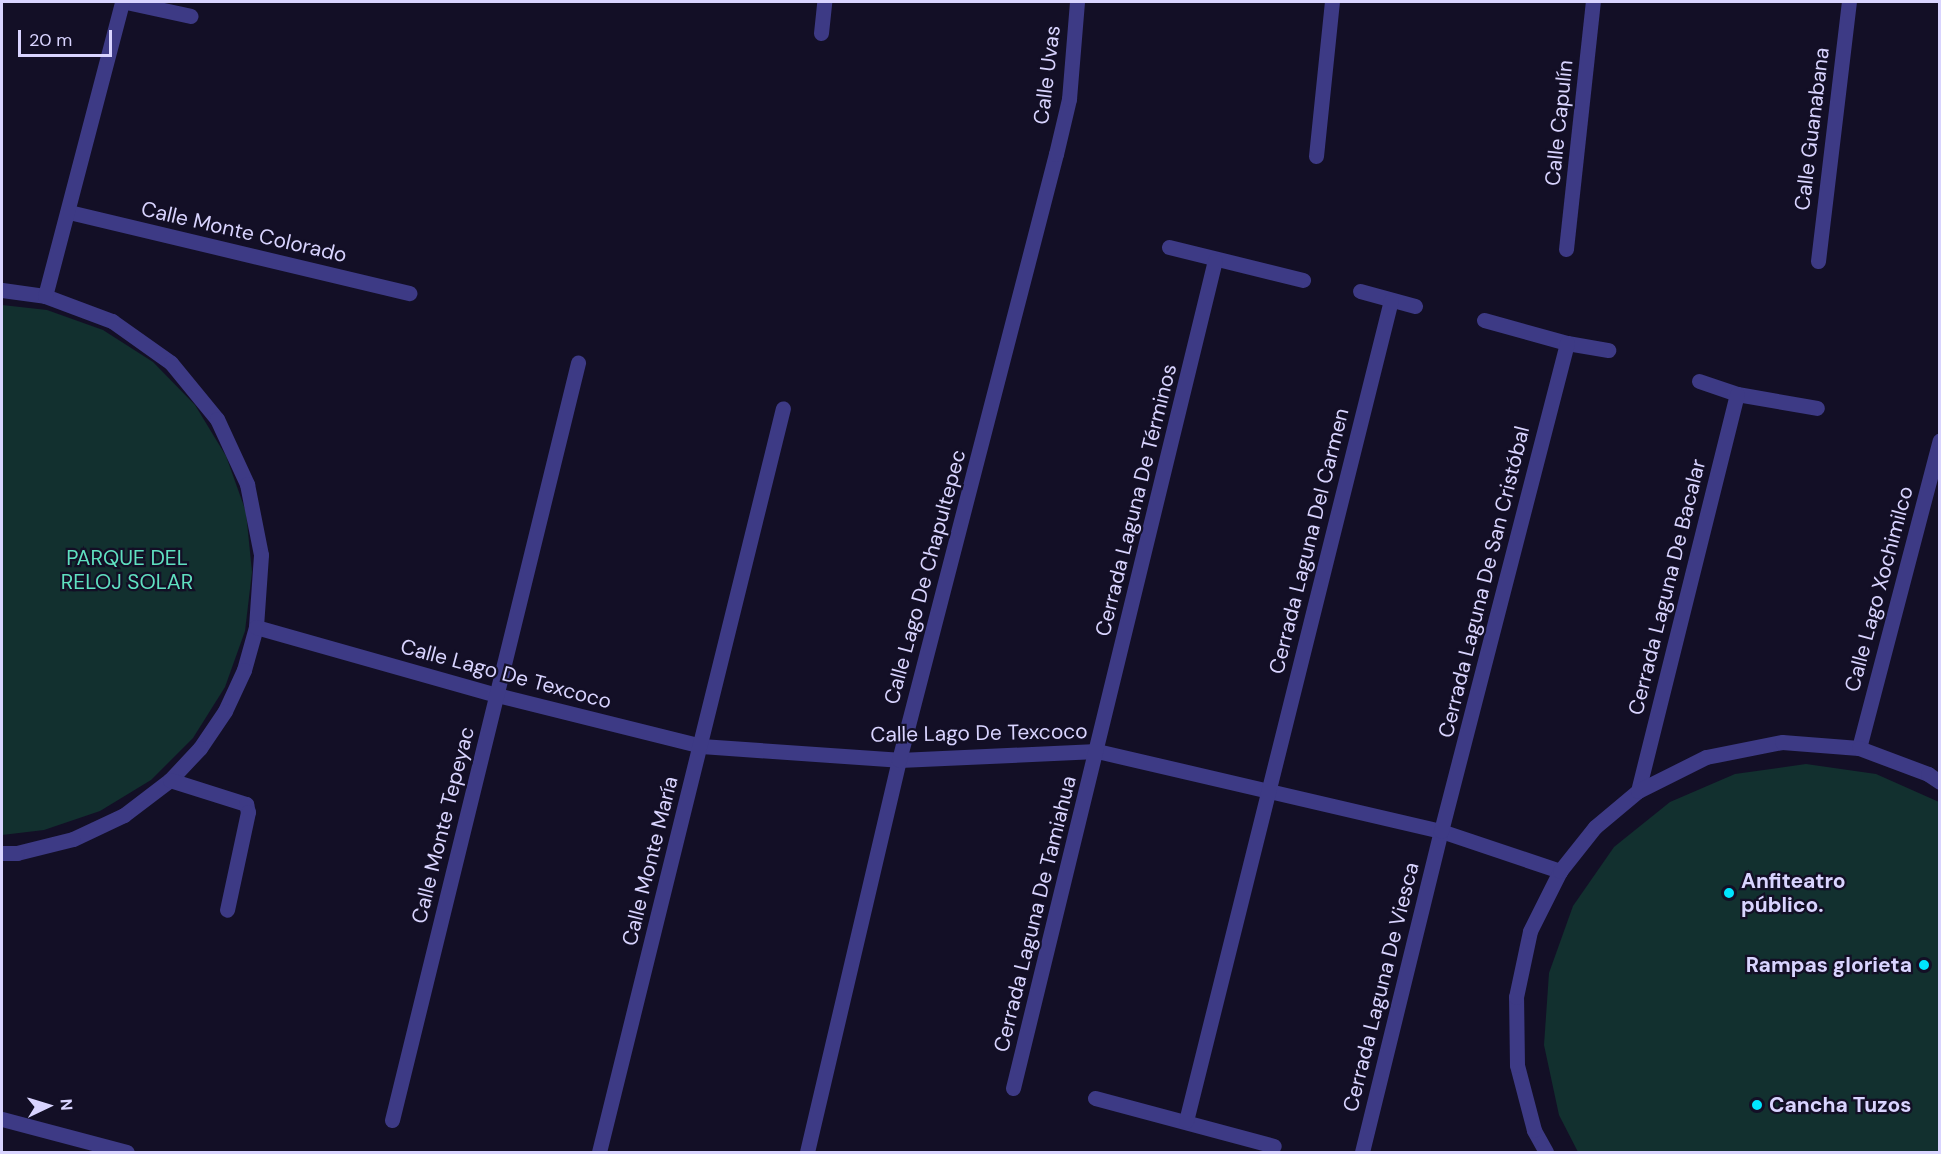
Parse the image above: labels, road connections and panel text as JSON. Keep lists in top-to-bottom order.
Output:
{
  "streets": {
    "street": [
      "Calle Uvas",
      "Calle Capulín",
      "Calle Guanabana",
      "Calle Monte Colorado",
      "Cerrada Laguna De Términos",
      "Cerrada Laguna Del Carmen",
      "Calle Lago De Chapultepec",
      "Cerrada Laguna De San Cristóbal",
      "Cerrada Laguna De Bacalar",
      "Calle Lago Xochimilco",
      "Calle Lago De Texcoco",
      "Calle Monte Tepeyac",
      "Calle Monte María",
      "Cerrada Laguna De Tamiahua",
      "Cerrada Laguna De Viesca"
    ]
  },
  "crossings": [
    ["Calle Uvas", "Calle Lago De Chapultepec"],
    ["Cerrada Laguna De Términos", "Calle Lago De Texcoco"],
    ["Cerrada Laguna De Términos", "Cerrada Laguna De Tamiahua"],
    ["Cerrada Laguna Del Carmen", "Calle Lago De Texcoco"],
    ["Calle Lago De Chapultepec", "Calle Lago De Texcoco"],
    ["Cerrada Laguna De San Cristóbal", "Calle Lago De Texcoco"],
    ["Cerrada Laguna De San Cristóbal", "Cerrada Laguna De Viesca"],
    ["Calle Lago De Texcoco", "Calle Monte Tepeyac"],
    ["Calle Lago De Texcoco", "Calle Monte María"],
    ["Calle Lago De Texcoco", "Cerrada Laguna De Tamiahua"],
    ["Calle Lago De Texcoco", "Cerrada Laguna De Viesca"]
  ],
  "parks": ["PARQUE DEL RELOJ SOLAR"],
  "places": ["Anfiteatro público.", "Rampas glorieta", "Cancha Tuzos"],
  "scale_bar": "20 m",
  "north": "right"
}
